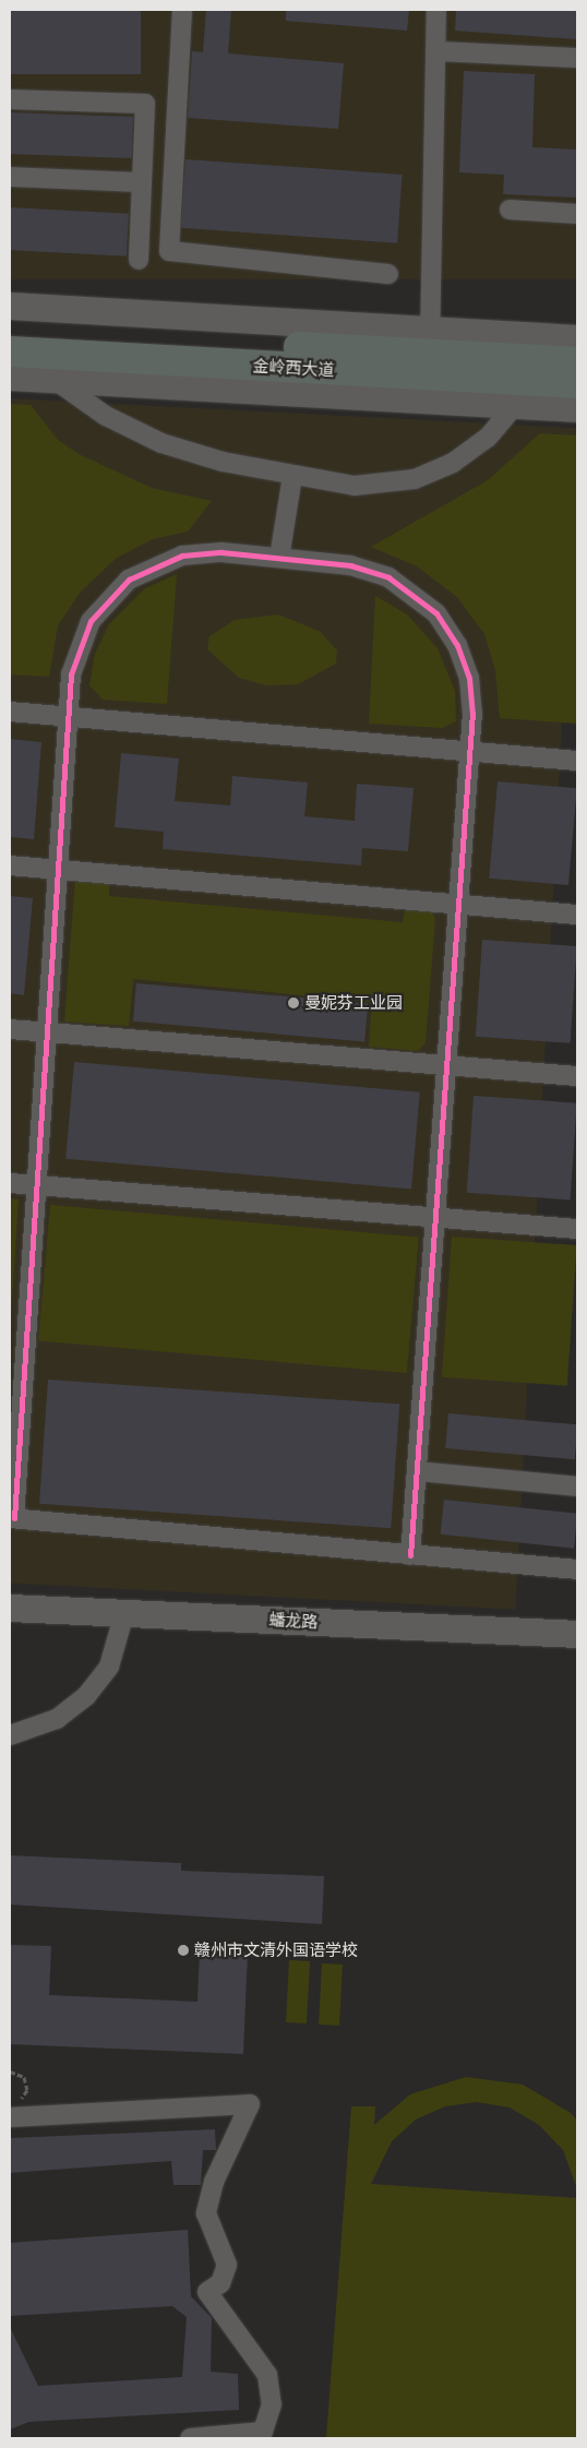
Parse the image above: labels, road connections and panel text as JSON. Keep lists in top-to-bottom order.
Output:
{
  "streets": {
    "main road": ["金岭西大道"],
    "street": ["蟠龙路"]
  },
  "places": ["曼妮芬工业园", "赣州市文清外国语学校"]
}
